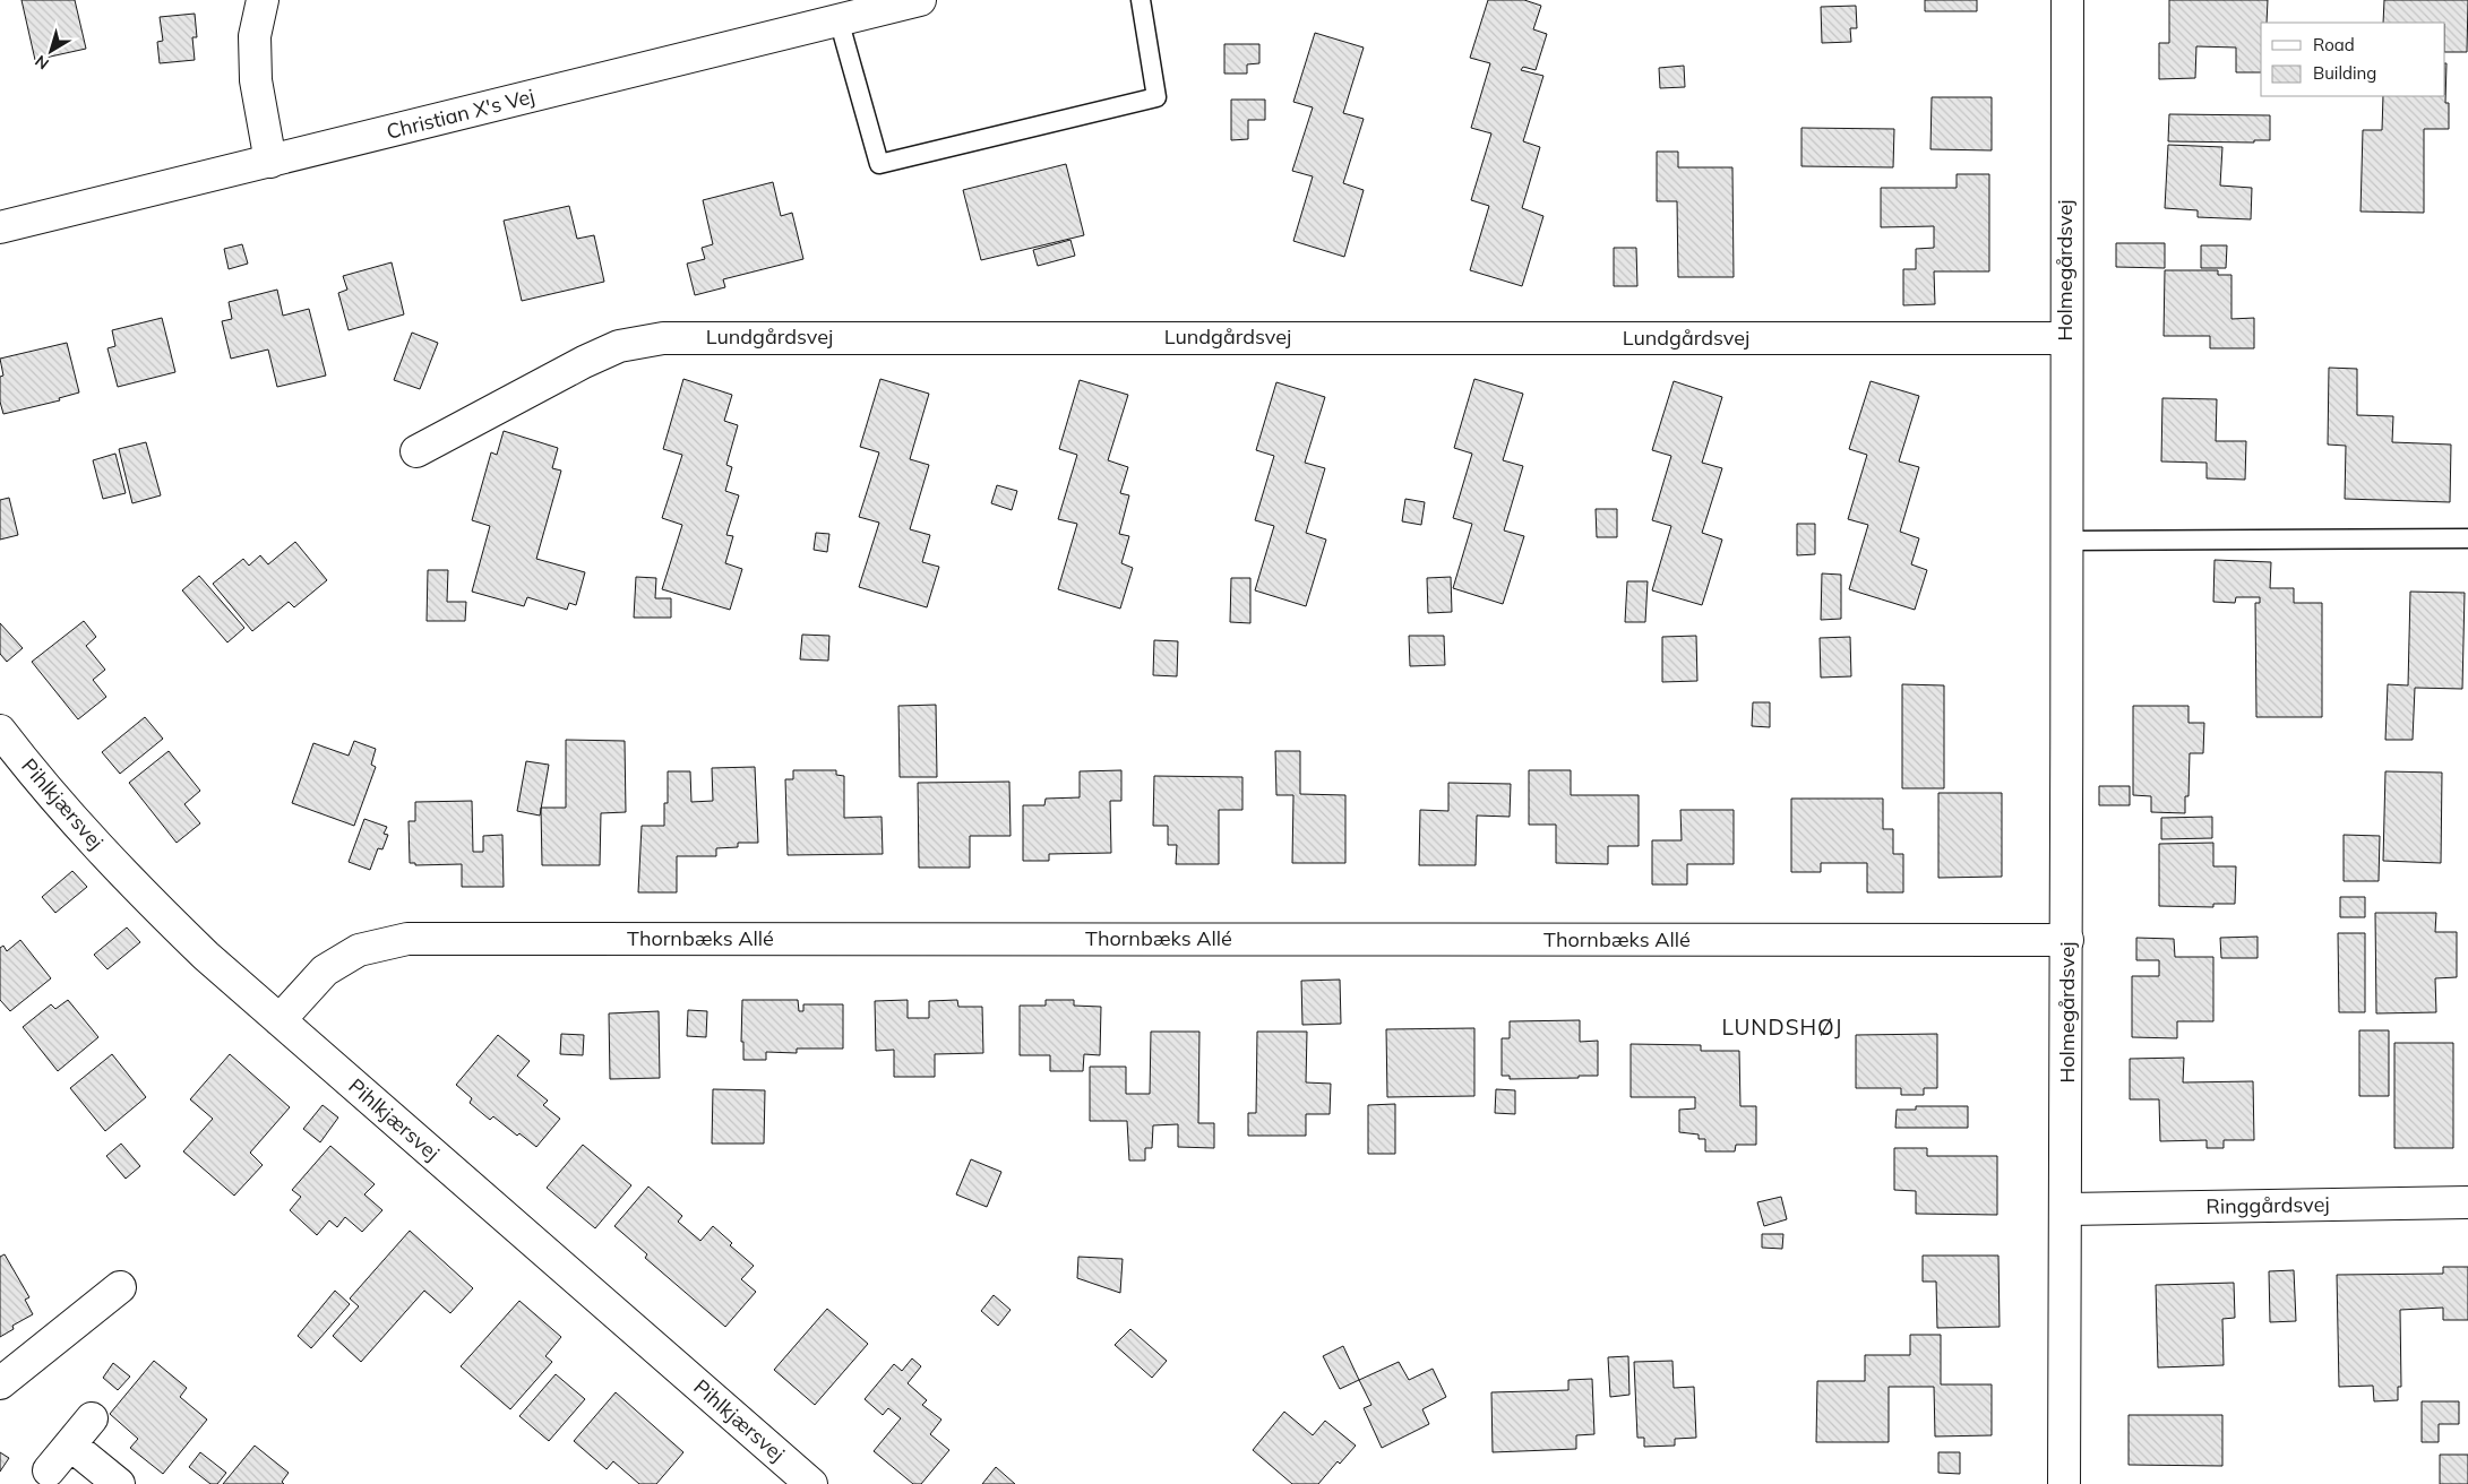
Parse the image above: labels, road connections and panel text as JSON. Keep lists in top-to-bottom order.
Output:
{
  "streets": {
    "street": [
      "Christian X's Vej",
      "Holmegårdsvej",
      "Lundgårdsvej",
      "Pihlkjærsvej",
      "Thornbæks Allé",
      "Ringgårdsvej"
    ]
  },
  "crossings": [
    ["Holmegårdsvej", "Lundgårdsvej"],
    ["Holmegårdsvej", "Thornbæks Allé"],
    ["Holmegårdsvej", "Ringgårdsvej"],
    ["Pihlkjærsvej", "Thornbæks Allé"]
  ],
  "districts": ["LUNDSHØJ"],
  "legend": ["Road", "Building"],
  "north": "bottom left"
}
